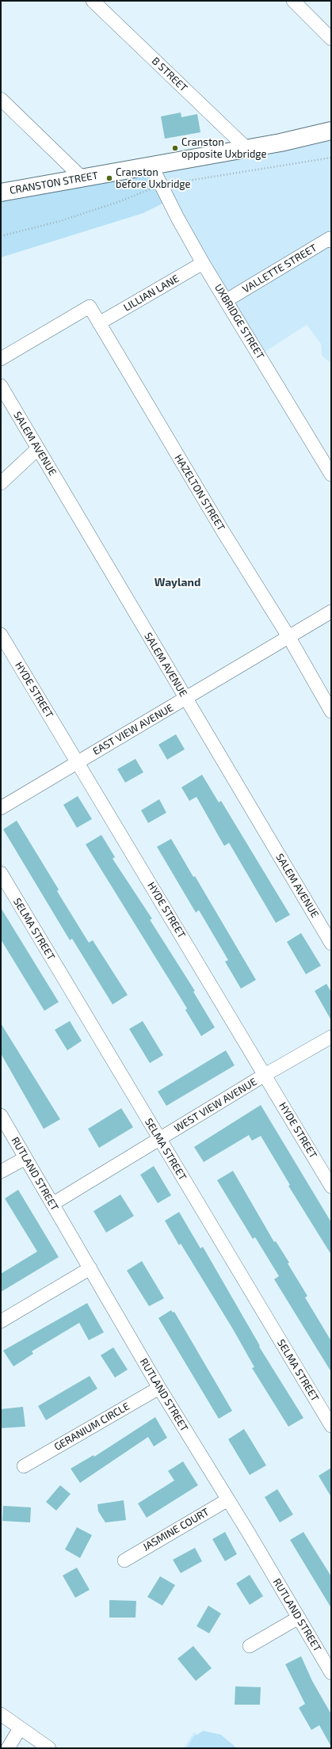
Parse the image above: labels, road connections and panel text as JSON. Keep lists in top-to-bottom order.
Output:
{
  "streets": {
    "main road": ["CRANSTON STREET"],
    "street": [
      "B STREET",
      "VALLETTE STREET",
      "LILLIAN LANE",
      "UXBRIDGE STREET",
      "SALEM AVENUE",
      "HAZELTON STREET",
      "HYDE STREET",
      "EAST VIEW AVENUE",
      "SELMA STREET",
      "WEST VIEW AVENUE",
      "RUTLAND STREET",
      "GERANIUM CIRCLE",
      "JASMINE COURT"
    ]
  },
  "crossings": [
    ["B STREET", "CRANSTON STREET"],
    ["CRANSTON STREET", "UXBRIDGE STREET"],
    ["VALLETTE STREET", "UXBRIDGE STREET"],
    ["LILLIAN LANE", "UXBRIDGE STREET"],
    ["LILLIAN LANE", "HAZELTON STREET"],
    ["SALEM AVENUE", "EAST VIEW AVENUE"],
    ["HAZELTON STREET", "EAST VIEW AVENUE"],
    ["HYDE STREET", "EAST VIEW AVENUE"],
    ["HYDE STREET", "WEST VIEW AVENUE"],
    ["SELMA STREET", "WEST VIEW AVENUE"],
    ["WEST VIEW AVENUE", "RUTLAND STREET"],
    ["RUTLAND STREET", "GERANIUM CIRCLE"],
    ["RUTLAND STREET", "JASMINE COURT"]
  ],
  "districts": ["Wayland"],
  "places": ["Cranston opposite Uxbridge", "Cranston before Uxbridge"]
}
